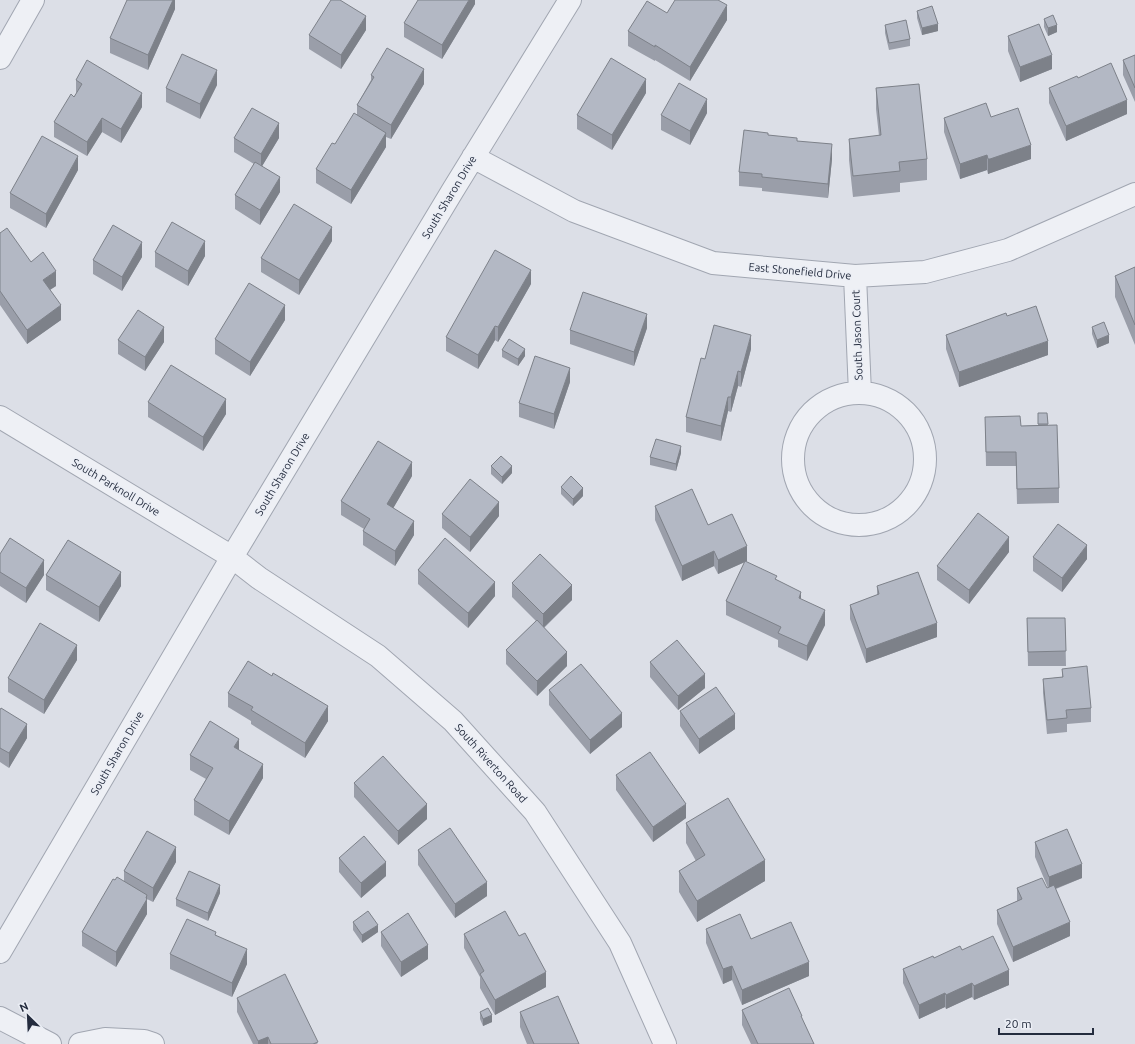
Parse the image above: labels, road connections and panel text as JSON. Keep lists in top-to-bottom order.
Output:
{
  "streets": {
    "street": [
      "South Sharon Drive",
      "East Stonefield Drive",
      "South Jason Court",
      "South Parknoll Drive",
      "South Riverton Road"
    ]
  },
  "crossings": [
    ["South Sharon Drive", "East Stonefield Drive"],
    ["South Sharon Drive", "South Parknoll Drive"],
    ["South Sharon Drive", "South Riverton Road"],
    ["East Stonefield Drive", "South Jason Court"],
    ["South Parknoll Drive", "South Riverton Road"]
  ],
  "scale_bar": "20 m",
  "north": "top left"
}
